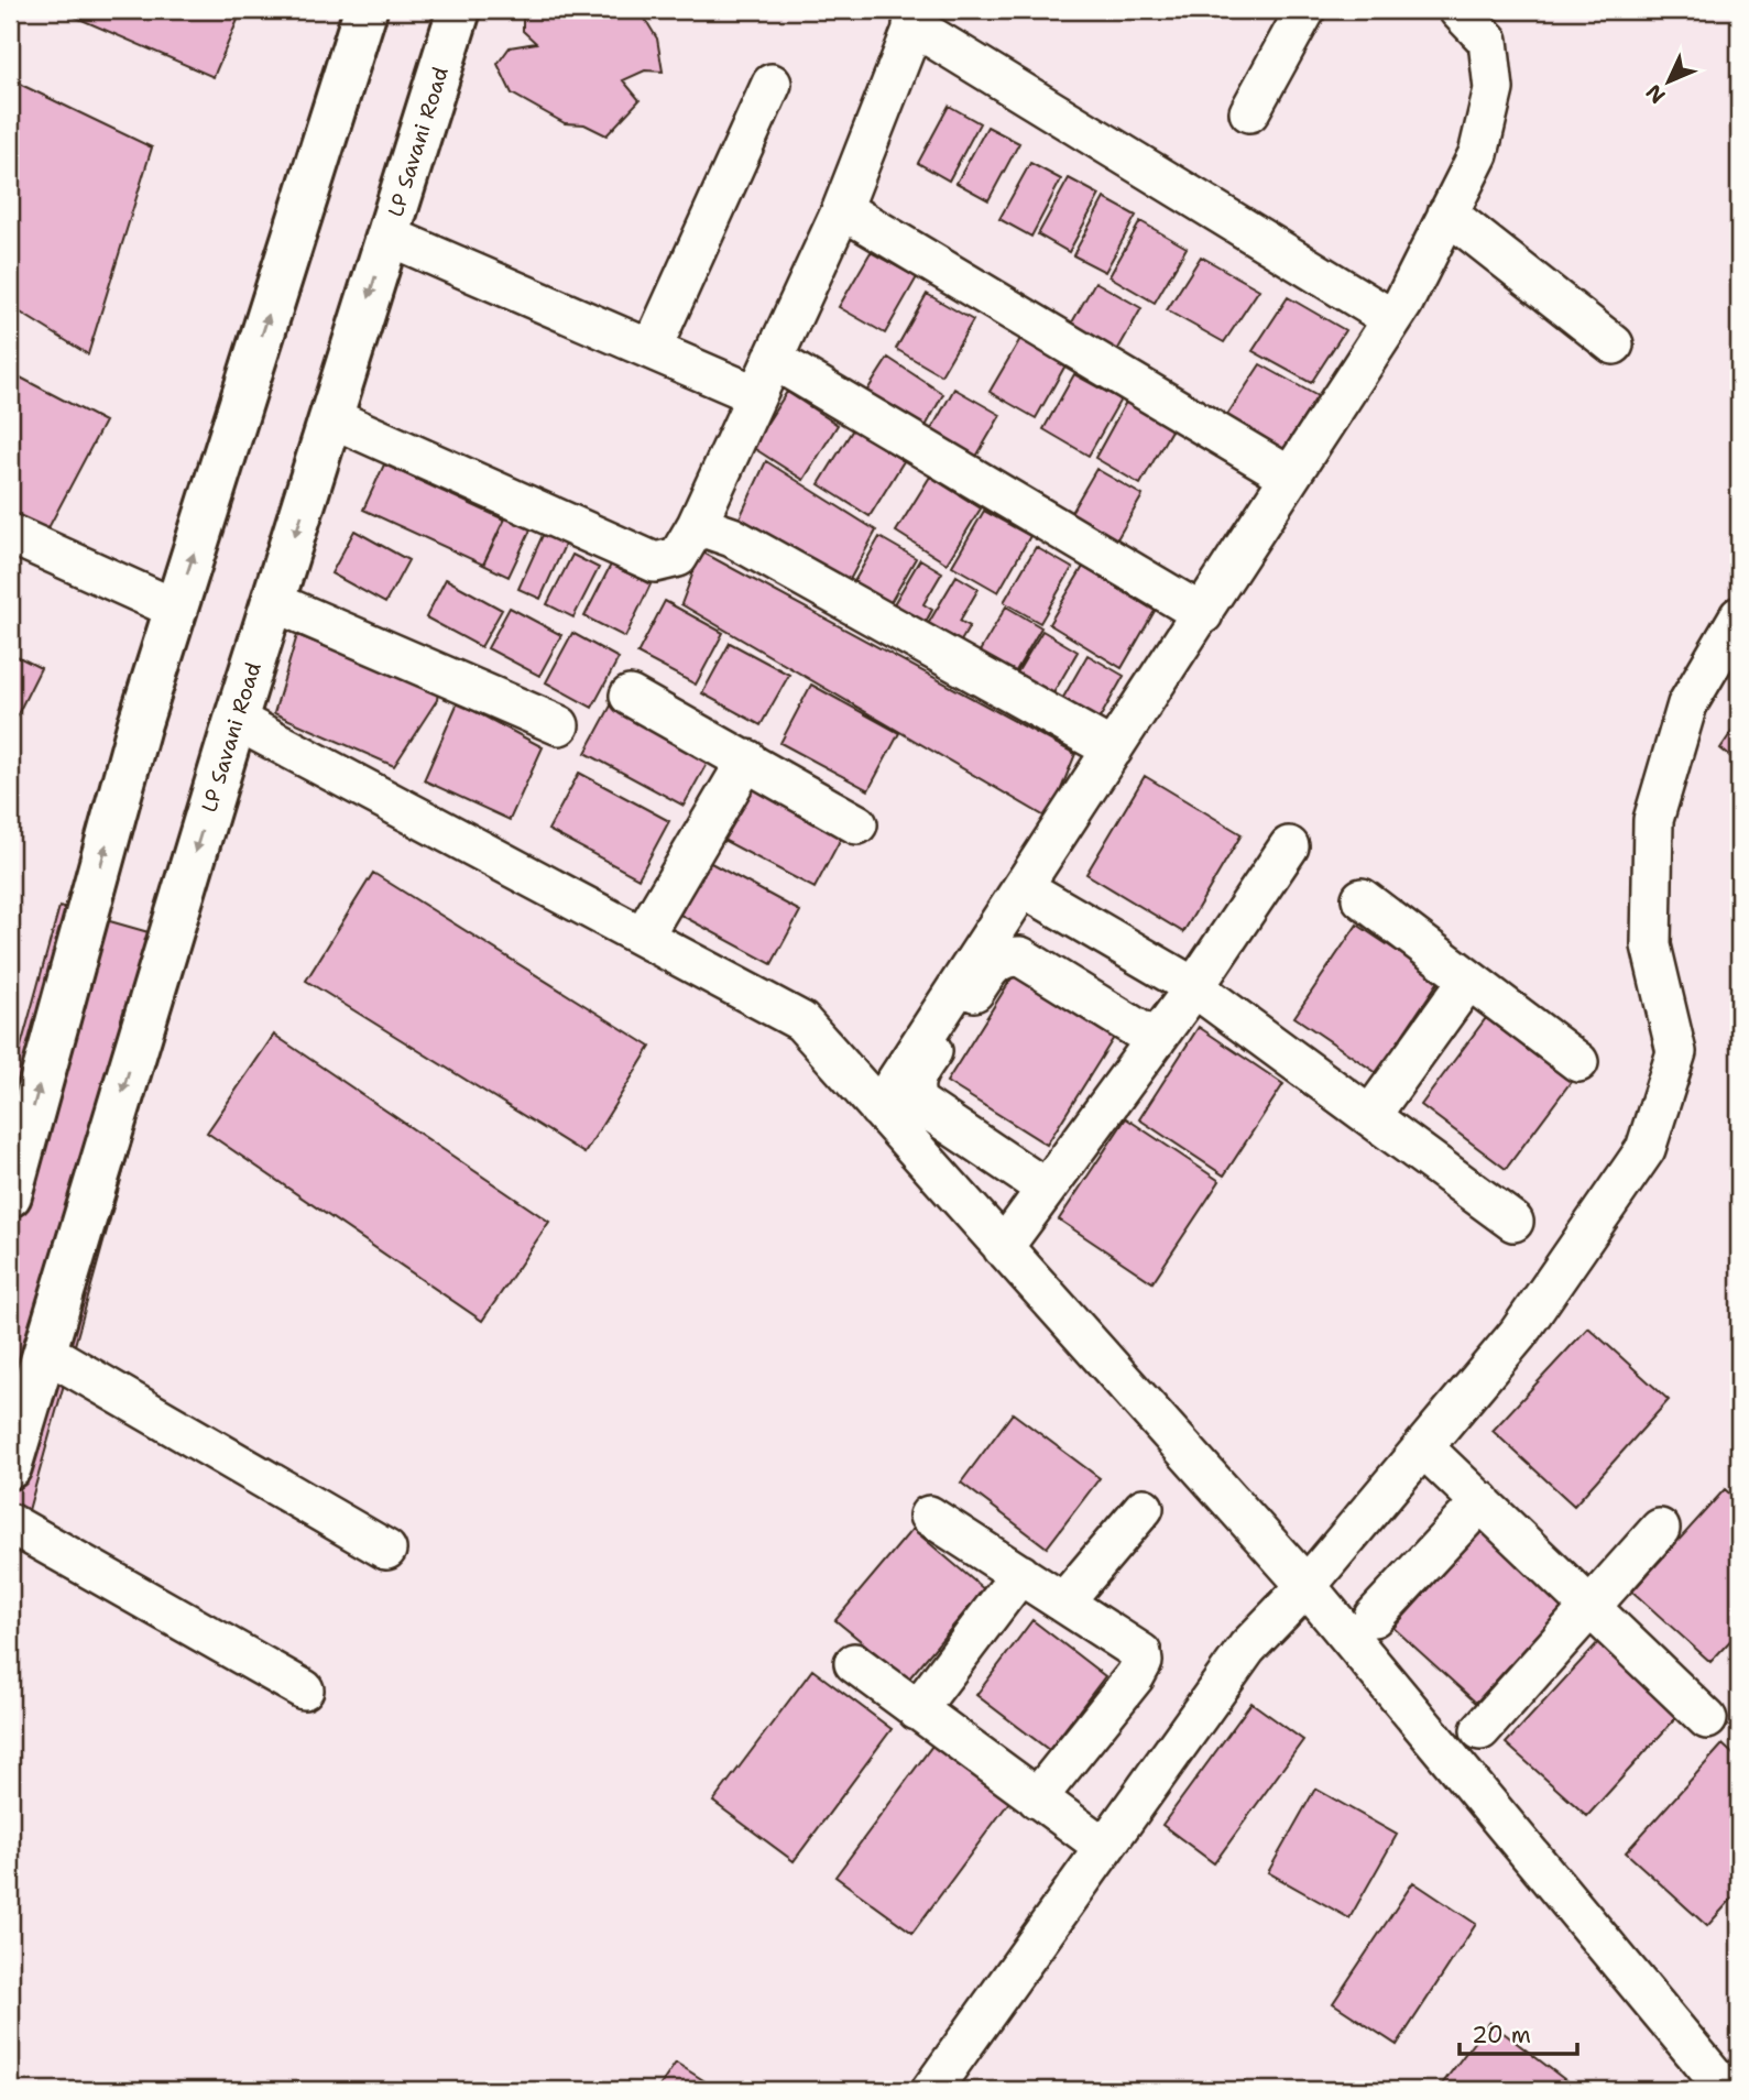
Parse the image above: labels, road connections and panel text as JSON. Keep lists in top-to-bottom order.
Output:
{
  "streets": {
    "main road": ["LP Savani Road"]
  },
  "scale_bar": "20 m",
  "north": "bottom left"
}
